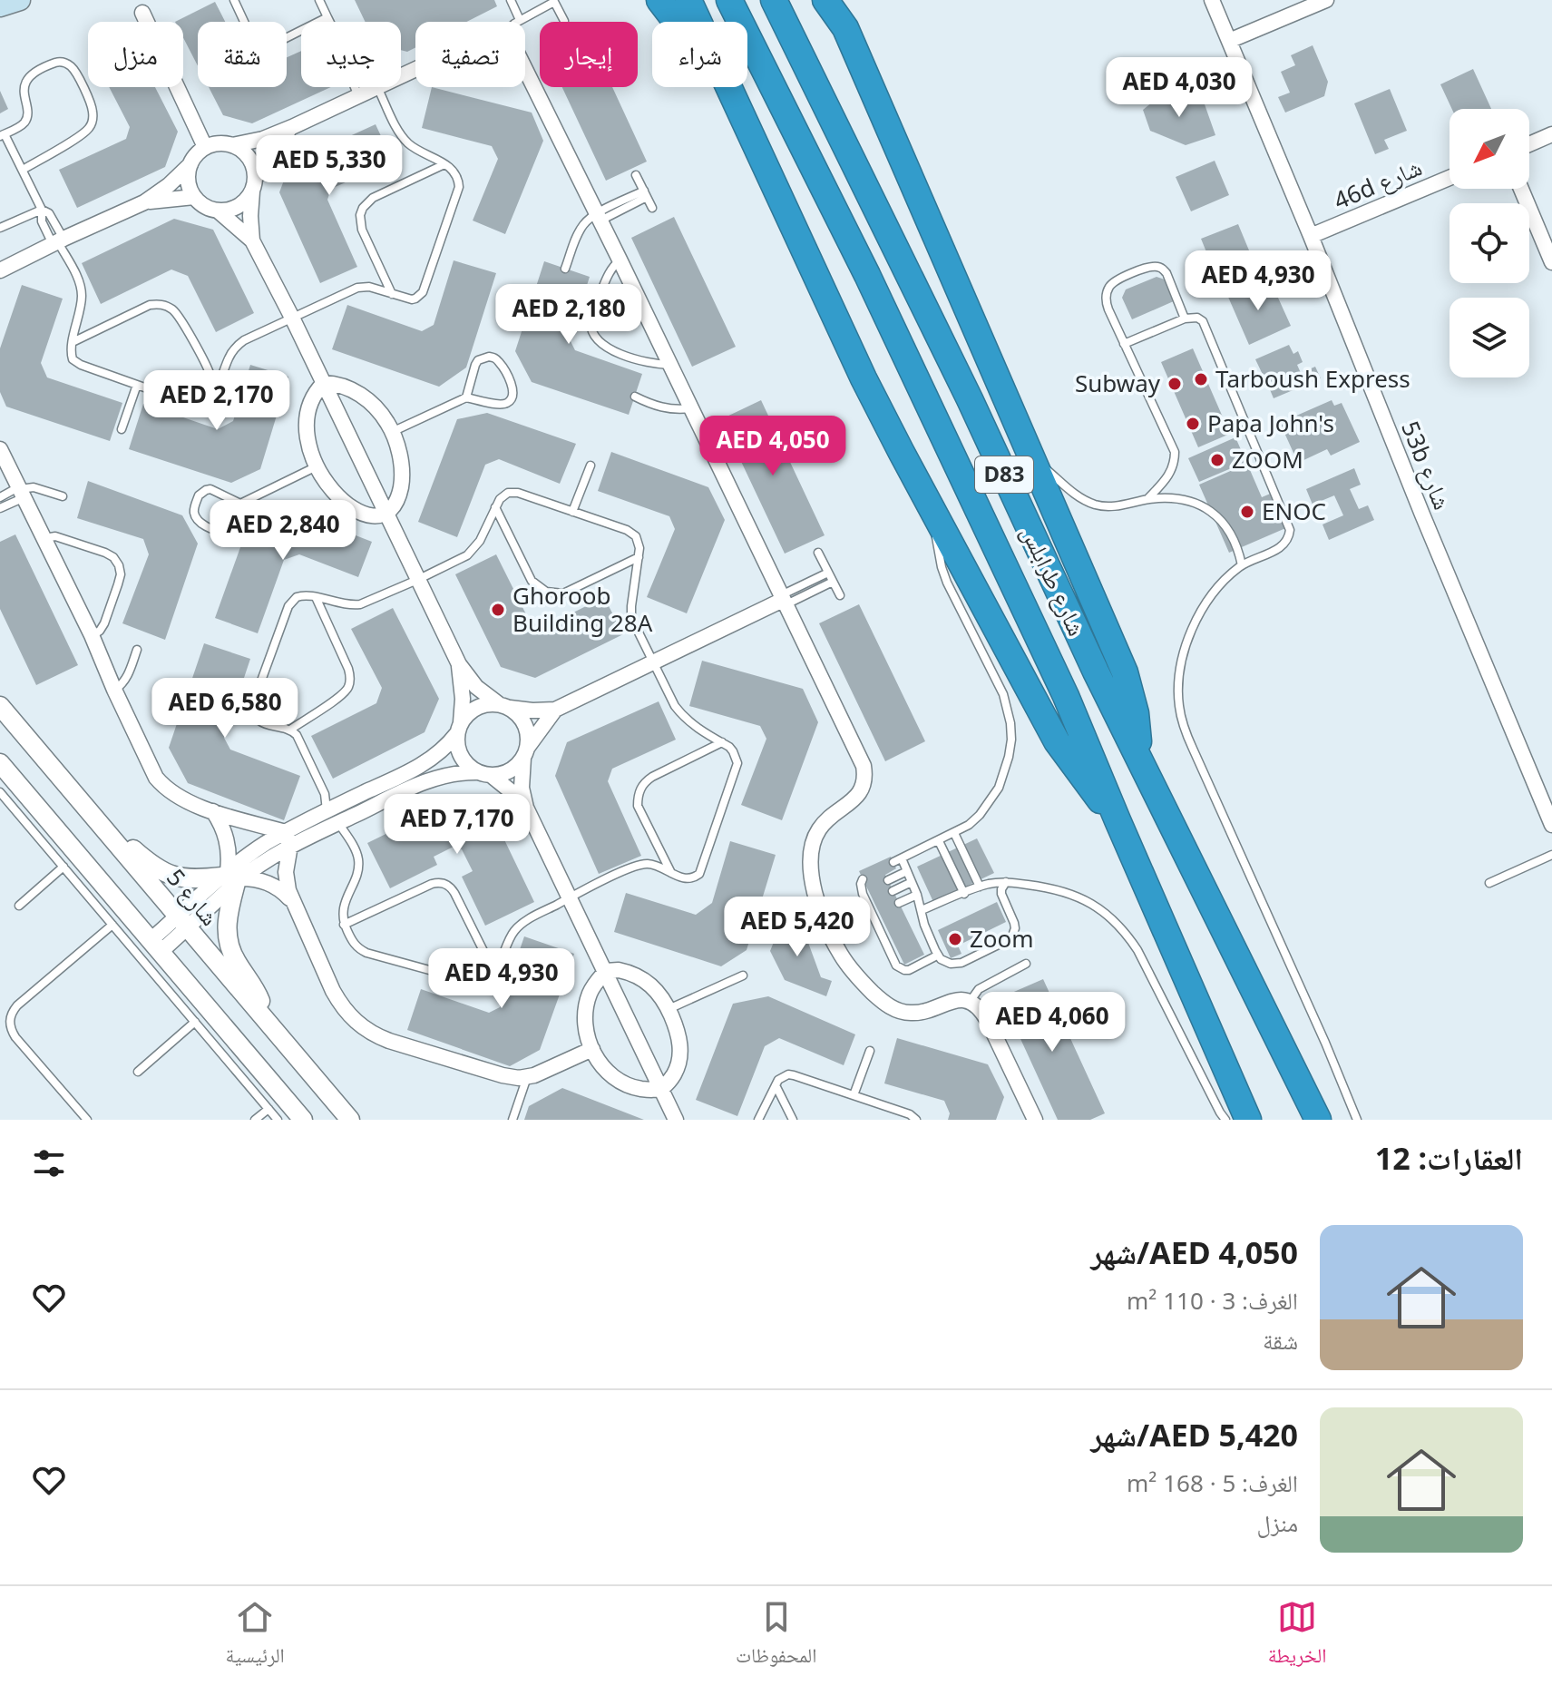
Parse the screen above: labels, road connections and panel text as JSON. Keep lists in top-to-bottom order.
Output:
{
  "streets": {
    "highway": ["D83", "شارع طرابلس"],
    "street": ["46d شارع", "53b شارع", "شارع 5"]
  },
  "crossings": [
    ["46d شارع", "53b شارع"]
  ],
  "places": [
    "Tarboush Express",
    "Subway",
    "Papa John's",
    "ZOOM",
    "ENOC",
    "Ghoroob Building 28A",
    "Zoom"
  ],
  "north": "bottom left",
  "page": {
    "chip": [
      "شراء",
      "إيجار",
      "تصفية",
      "جديد",
      "شقة",
      "منزل"
    ],
    "price": [
      "AED 4,030",
      "AED 5,330",
      "AED 4,930",
      "AED 2,180",
      "AED 2,170",
      "AED 4,050",
      "AED 2,840",
      "AED 6,580",
      "AED 7,170",
      "AED 5,420",
      "AED 4,930",
      "AED 4,060"
    ],
    "heading": "العقارات: 12",
    "list": [
      {
        "name": "AED 4,050/شهر",
        "note": "الغرف: 3 · 110 m² · شقة"
      },
      {
        "name": "AED 5,420/شهر",
        "note": "الغرف: 5 · 168 m² · منزل"
      }
    ],
    "tabs": ["الخريطة", "المحفوظات", "الرئيسية"]
  }
}
